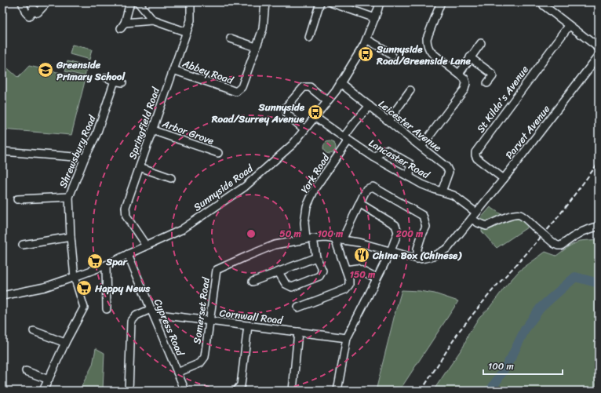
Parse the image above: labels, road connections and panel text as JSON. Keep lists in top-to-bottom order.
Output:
{
  "streets": {
    "street": [
      "Abbey Road",
      "St Kilda's Avenue",
      "Springfield Road",
      "Leicester Avenue",
      "Arbor Grove",
      "Parvet Avenue",
      "Shrewsbury Road",
      "Lancaster Road",
      "York Road",
      "Sunnyside Road",
      "Somerset Road",
      "Cornwall Road",
      "Cypress Road"
    ]
  },
  "crossings": [
    ["Abbey Road", "Springfield Road"],
    ["St Kilda's Avenue", "Parvet Avenue"],
    ["Springfield Road", "Arbor Grove"],
    ["Springfield Road", "Sunnyside Road"],
    ["Leicester Avenue", "Lancaster Road"],
    ["Leicester Avenue", "York Road"],
    ["Leicester Avenue", "Sunnyside Road"],
    ["Parvet Avenue", "Lancaster Road"],
    ["Parvet Avenue", "Somerset Road"],
    ["Shrewsbury Road", "Sunnyside Road"],
    ["Lancaster Road", "York Road"],
    ["Lancaster Road", "Sunnyside Road"],
    ["York Road", "Somerset Road"],
    ["Sunnyside Road", "Cypress Road"],
    ["Somerset Road", "Cornwall Road"],
    ["Somerset Road", "Cypress Road"],
    ["Cornwall Road", "Cypress Road"]
  ],
  "places": {
    "bus stop": ["Sunnyside Road/Greenside Lane", "Sunnyside Road/Surrey Avenue"],
    "school or university": ["Greenside Primary School"],
    "restaurant": ["China Box (Chinese)"],
    "supermarket": ["Spar", "Happy News"]
  },
  "scale_bar": "100 m",
  "rings": [
    "50 m",
    "100 m",
    "200 m",
    "150 m"
  ]
}
